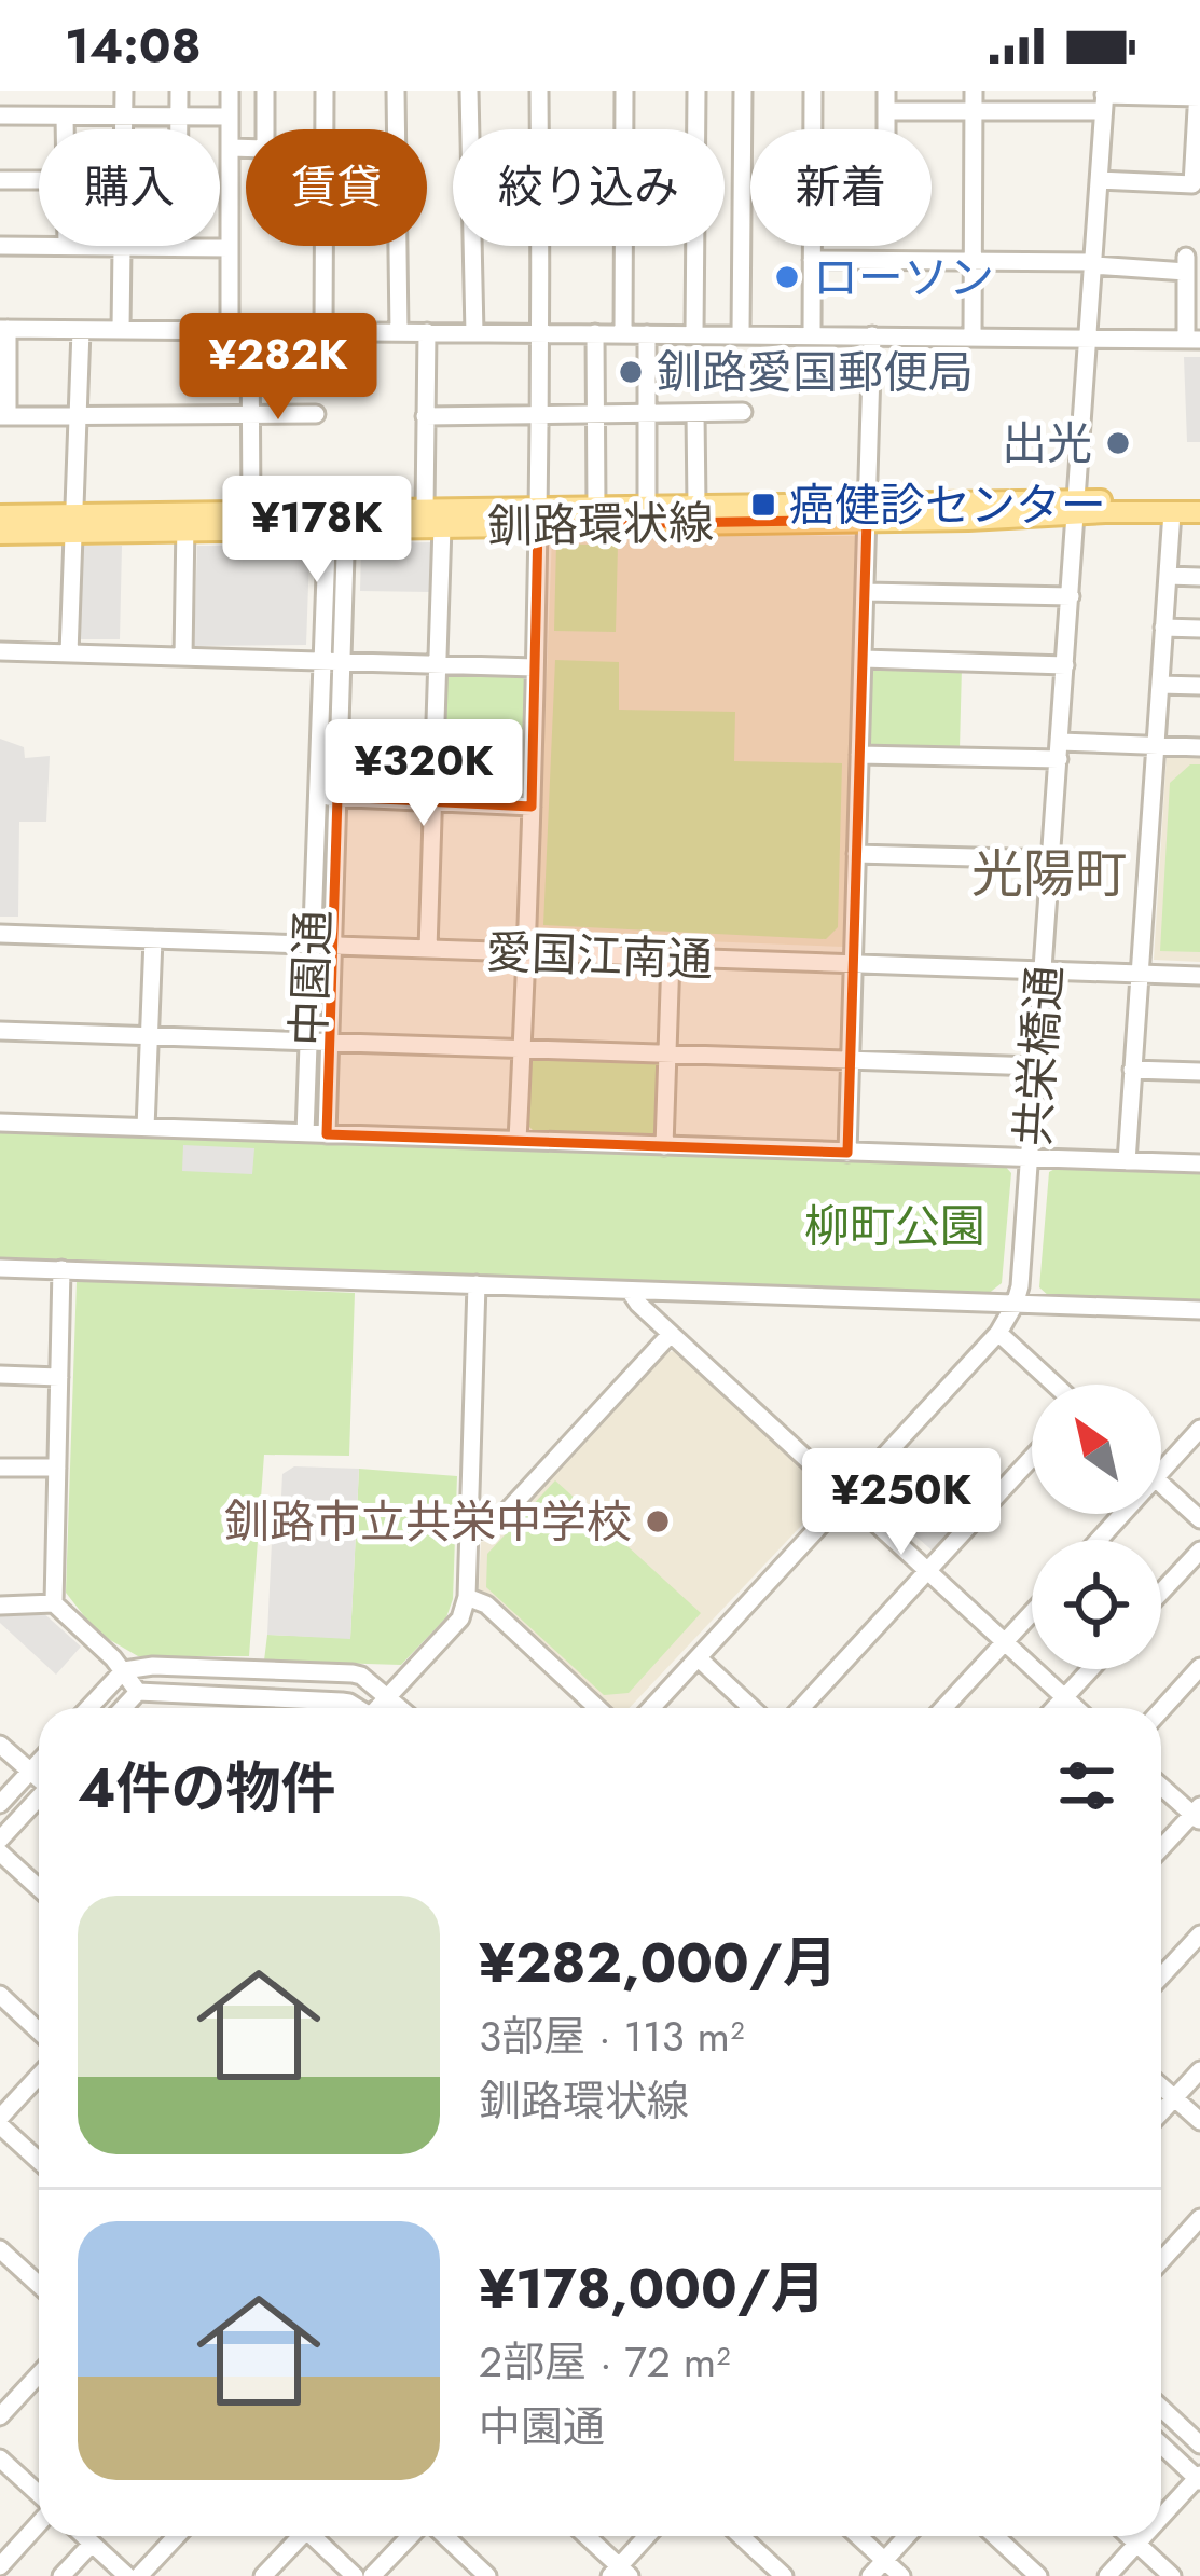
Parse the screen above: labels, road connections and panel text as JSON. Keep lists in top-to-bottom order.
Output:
{
  "streets": {
    "main road": ["釧路環状線"],
    "street": ["愛国江南通", "中園通", "共栄橋通"]
  },
  "crossings": [
    ["釧路環状線", "中園通"],
    ["釧路環状線", "共栄橋通"],
    ["愛国江南通", "中園通"],
    ["愛国江南通", "共栄橋通"]
  ],
  "districts": ["光陽町"],
  "parks": ["柳町公園"],
  "places": {
    "other": [
      "ローソン",
      "釧路愛国郵便局",
      "出光",
      "釧路市立共栄中学校"
    ],
    "transit": ["癌健診センター"]
  },
  "north": "top left",
  "page": {
    "status": "14:08",
    "chip": [
      "購入",
      "賃貸",
      "絞り込み",
      "新着"
    ],
    "price": [
      "¥282K",
      "¥178K",
      "¥320K",
      "¥250K"
    ],
    "heading": "4件の物件",
    "list": [
      {
        "name": "¥282,000/月",
        "note": "3部屋 · 113 m² · 釧路環状線"
      },
      {
        "name": "¥178,000/月",
        "note": "2部屋 · 72 m² · 中園通"
      }
    ]
  }
}
